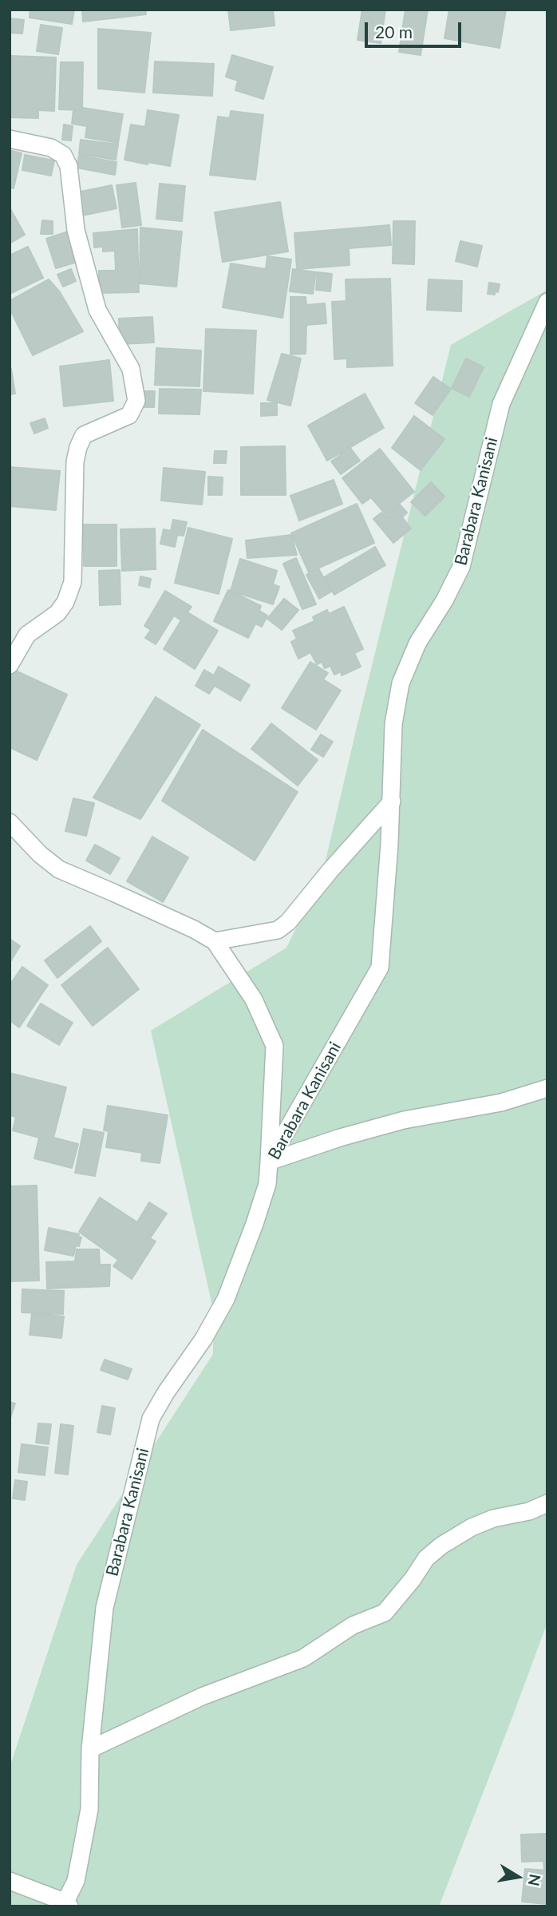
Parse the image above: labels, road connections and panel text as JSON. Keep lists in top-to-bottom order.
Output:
{
  "streets": {
    "street": ["Barabara Kanisani"]
  },
  "scale_bar": "20 m",
  "north": "right"
}
